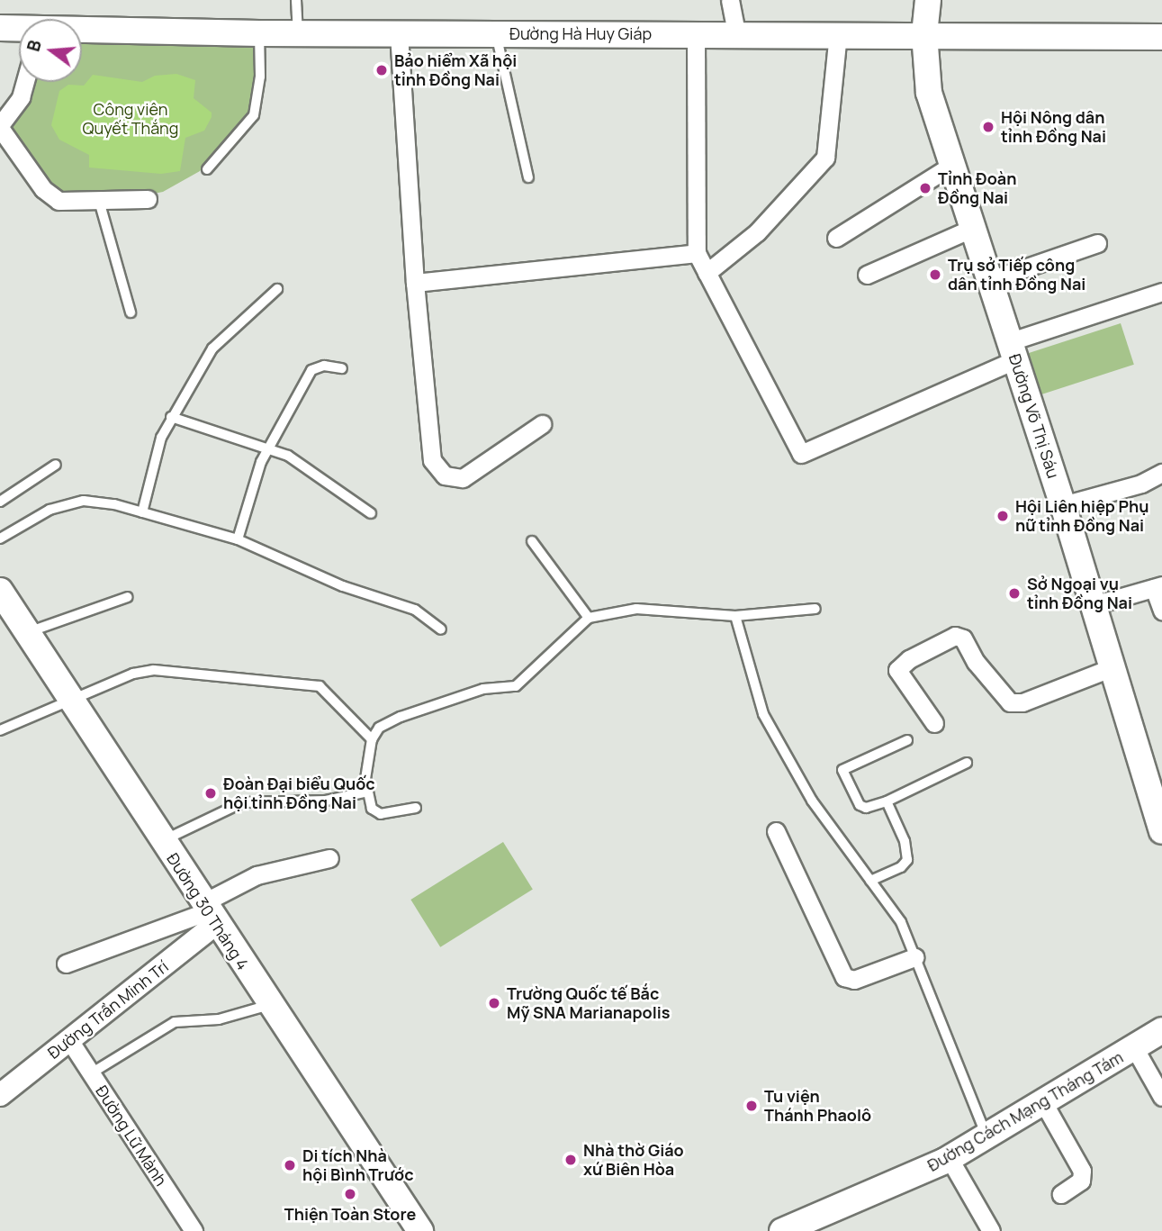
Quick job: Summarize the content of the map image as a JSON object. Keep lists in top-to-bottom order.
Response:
{
  "streets": {
    "main road": [
      "Đường Hà Huy Giáp",
      "Đường Võ Thị Sáu",
      "Đường 30 Tháng 4",
      "Đường Cách Mạng Tháng Tám"
    ],
    "street": ["Đường Trần Minh Trí", "Đường Lữ Mành"]
  },
  "crossings": [
    ["Đường Hà Huy Giáp", "Đường Võ Thị Sáu"],
    ["Đường 30 Tháng 4", "Đường Trần Minh Trí"],
    ["Đường Trần Minh Trí", "Đường Lữ Mành"]
  ],
  "parks": ["Công viên Quyết Thắng"],
  "places": [
    "Bảo hiểm Xã hội tỉnh Đồng Nai",
    "Hội Nông dân tỉnh Đồng Nai",
    "Tỉnh Đoàn Đồng Nai",
    "Trụ sở Tiếp công dân tỉnh Đồng Nai",
    "Hội Liên hiệp Phụ nữ tỉnh Đồng Nai",
    "Sở Ngoại vụ tỉnh Đồng Nai",
    "Đoàn Đại biểu Quốc hội tỉnh Đồng Nai",
    "Trường Quốc tế Bắc Mỹ SNA Marianapolis",
    "Tu viện Thánh Phaolô",
    "Nhà thờ Giáo xứ Biên Hòa",
    "Di tích Nhà hội Bình Trước",
    "Thiện Toàn Store"
  ],
  "north": "left"
}
